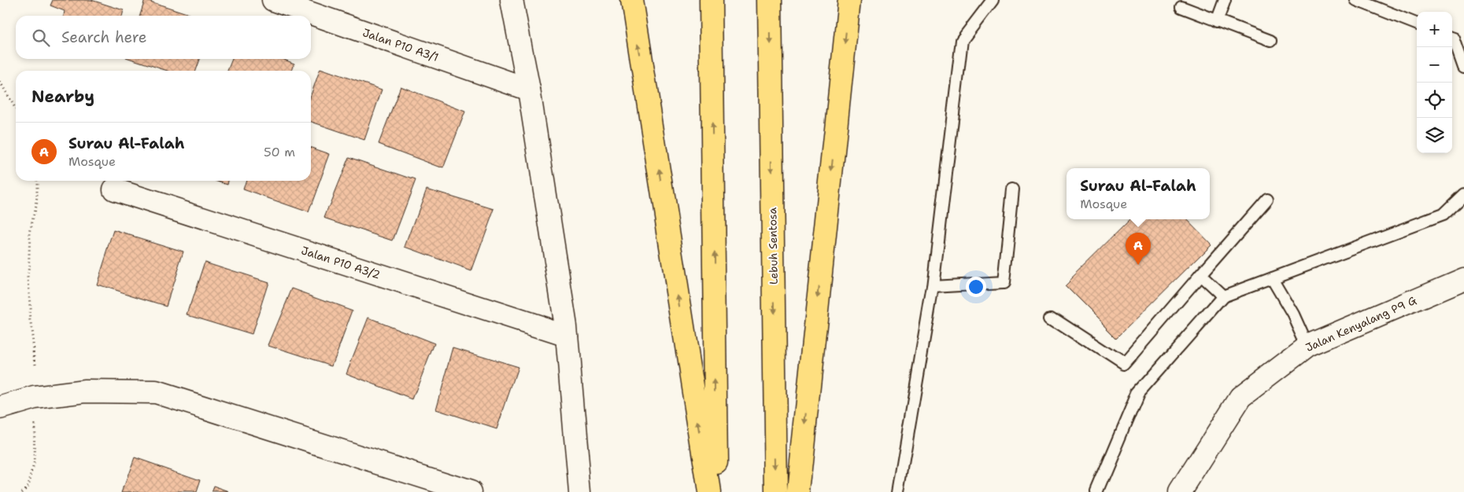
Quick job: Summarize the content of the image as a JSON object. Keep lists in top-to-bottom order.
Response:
{
  "streets": {
    "main road": ["Lebuh Sentosa"],
    "street": ["Jalan P10 A3/1", "Jalan P10 A3/2", "Jalan Kenyalang P9 G"]
  },
  "page": {
    "map_buttons": ["+", "−"],
    "search": "Search here",
    "heading": "Nearby",
    "list": [
      {
        "mark": "A",
        "name": "Surau Al-Falah",
        "note": "Mosque",
        "value": "50 m"
      }
    ],
    "popup": ["Surau Al-Falah", "Mosque"],
    "pins": "A"
  }
}
